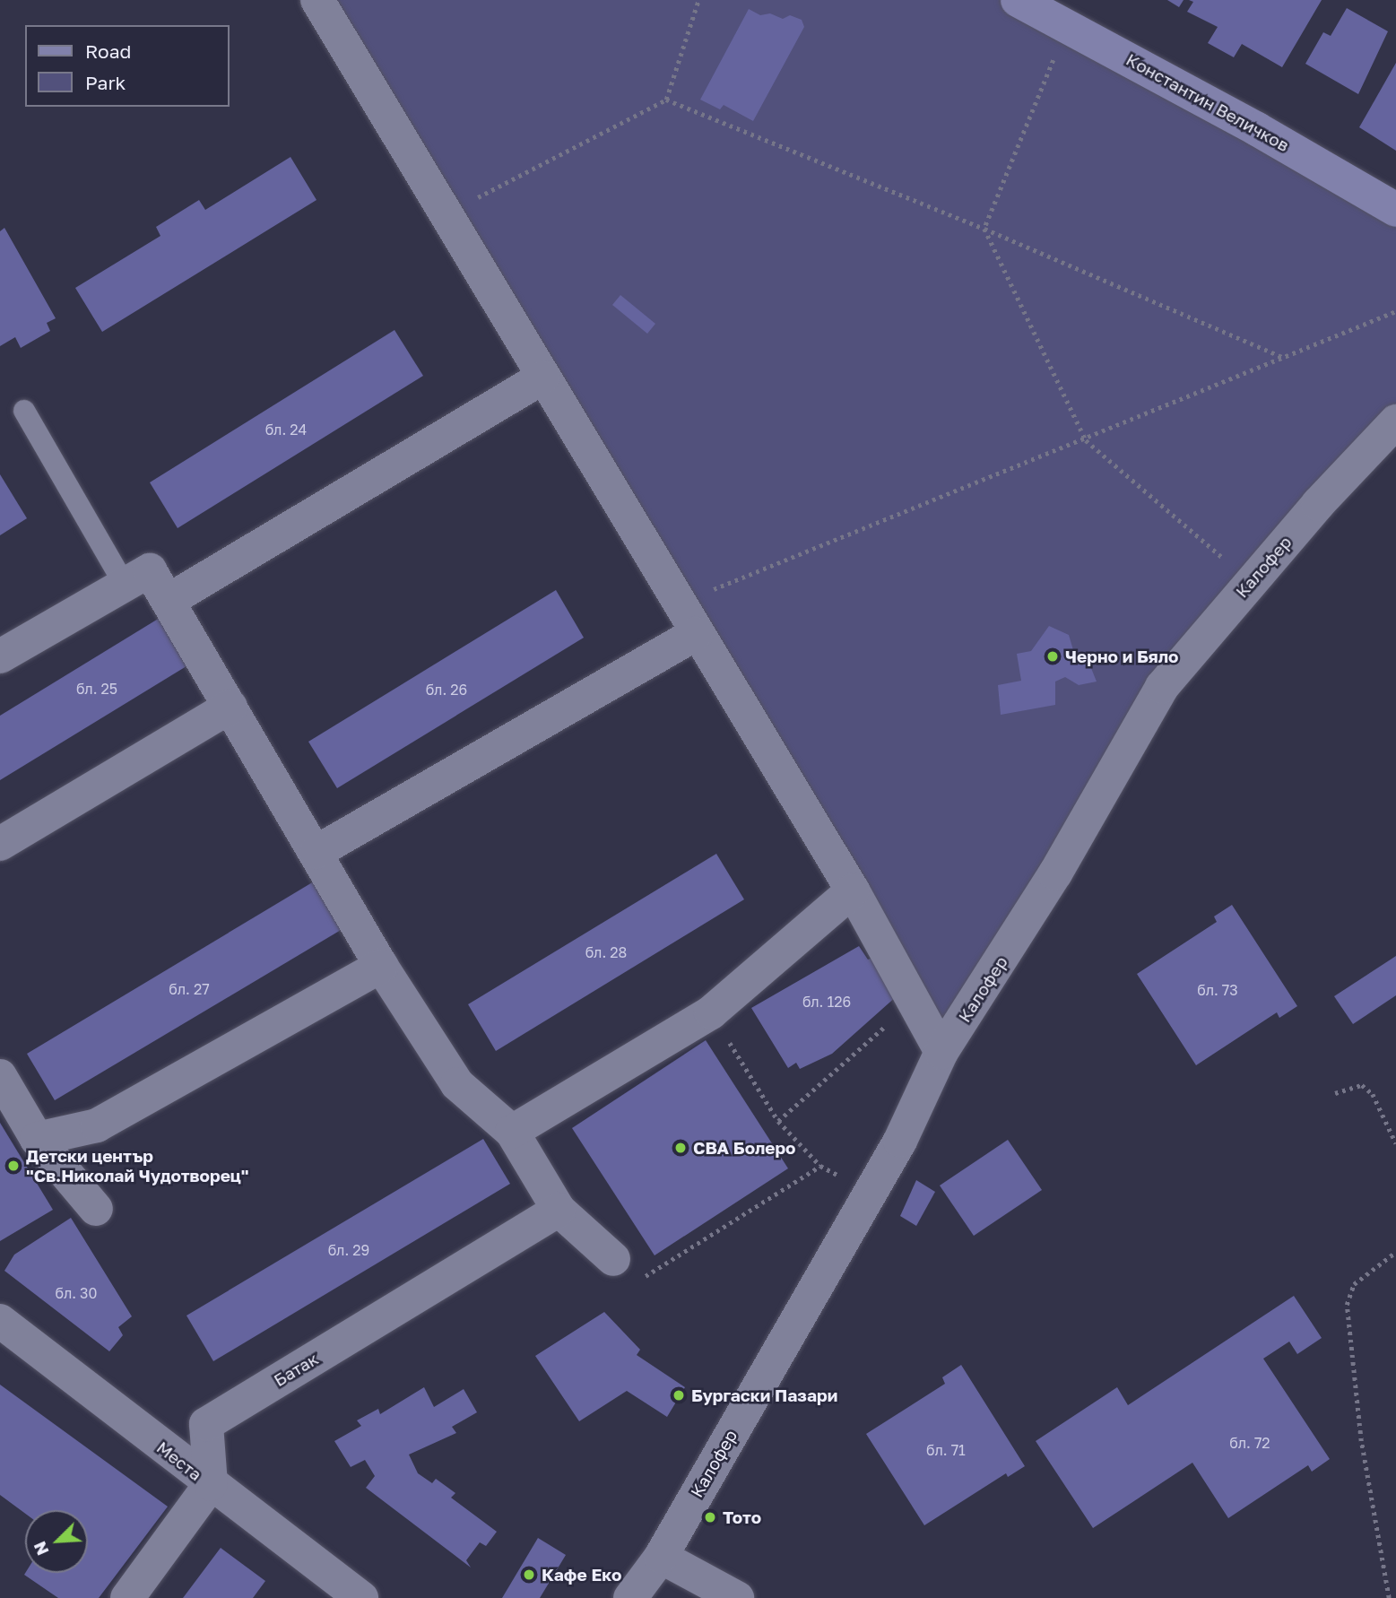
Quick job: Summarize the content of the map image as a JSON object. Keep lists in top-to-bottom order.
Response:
{
  "streets": {
    "main road": ["Константин Величков"],
    "street": ["Калофер", "Батак", "Места"]
  },
  "crossings": [
    ["Батак", "Места"]
  ],
  "places": [
    "Черно и Бяло",
    "CBA Болеро",
    "Детски център \"Св.Николай Чудотворец\"",
    "Бургаски Пазари",
    "Тото",
    "Кафе Еко"
  ],
  "house_numbers": [
    "бл. 24",
    "бл. 25",
    "бл. 26",
    "бл. 28",
    "бл. 27",
    "бл. 73",
    "бл. 126",
    "бл. 29",
    "бл. 30",
    "бл. 72",
    "бл. 71"
  ],
  "legend": ["Road", "Park"],
  "north": "bottom left"
}
